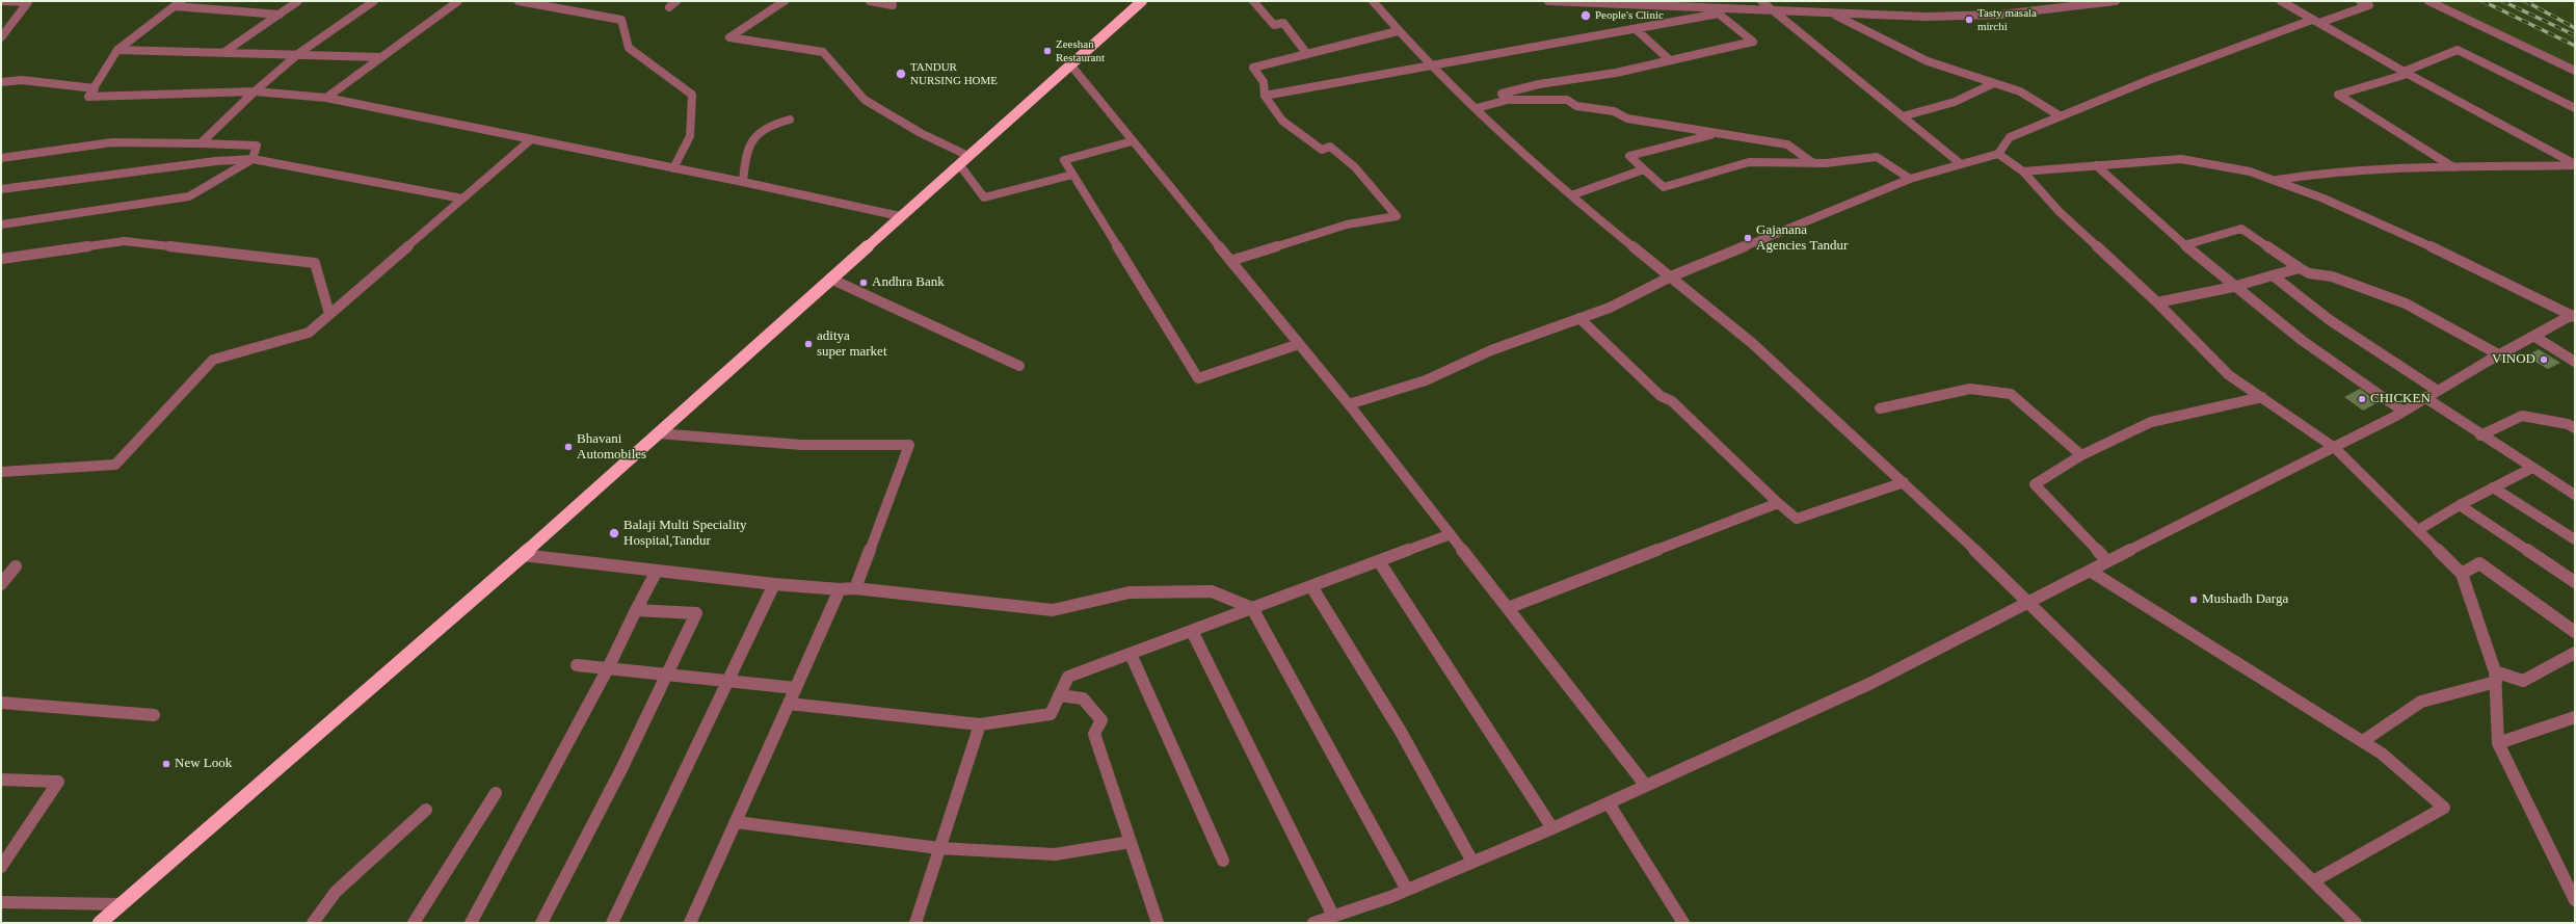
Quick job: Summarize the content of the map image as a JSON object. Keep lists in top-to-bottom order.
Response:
{
  "places": [
    "People's Clinic",
    "Tasty masala mirchi",
    "Zeeshan Restaurant",
    "TANDUR NURSING HOME",
    "Gajanana Agencies Tandur",
    "Andhra Bank",
    "aditya super market",
    "VINOD",
    "CHICKEN",
    "Bhavani Automobiles",
    "Balaji Multi Speciality Hospital,Tandur",
    "Mushadh Darga",
    "New Look"
  ]
}
